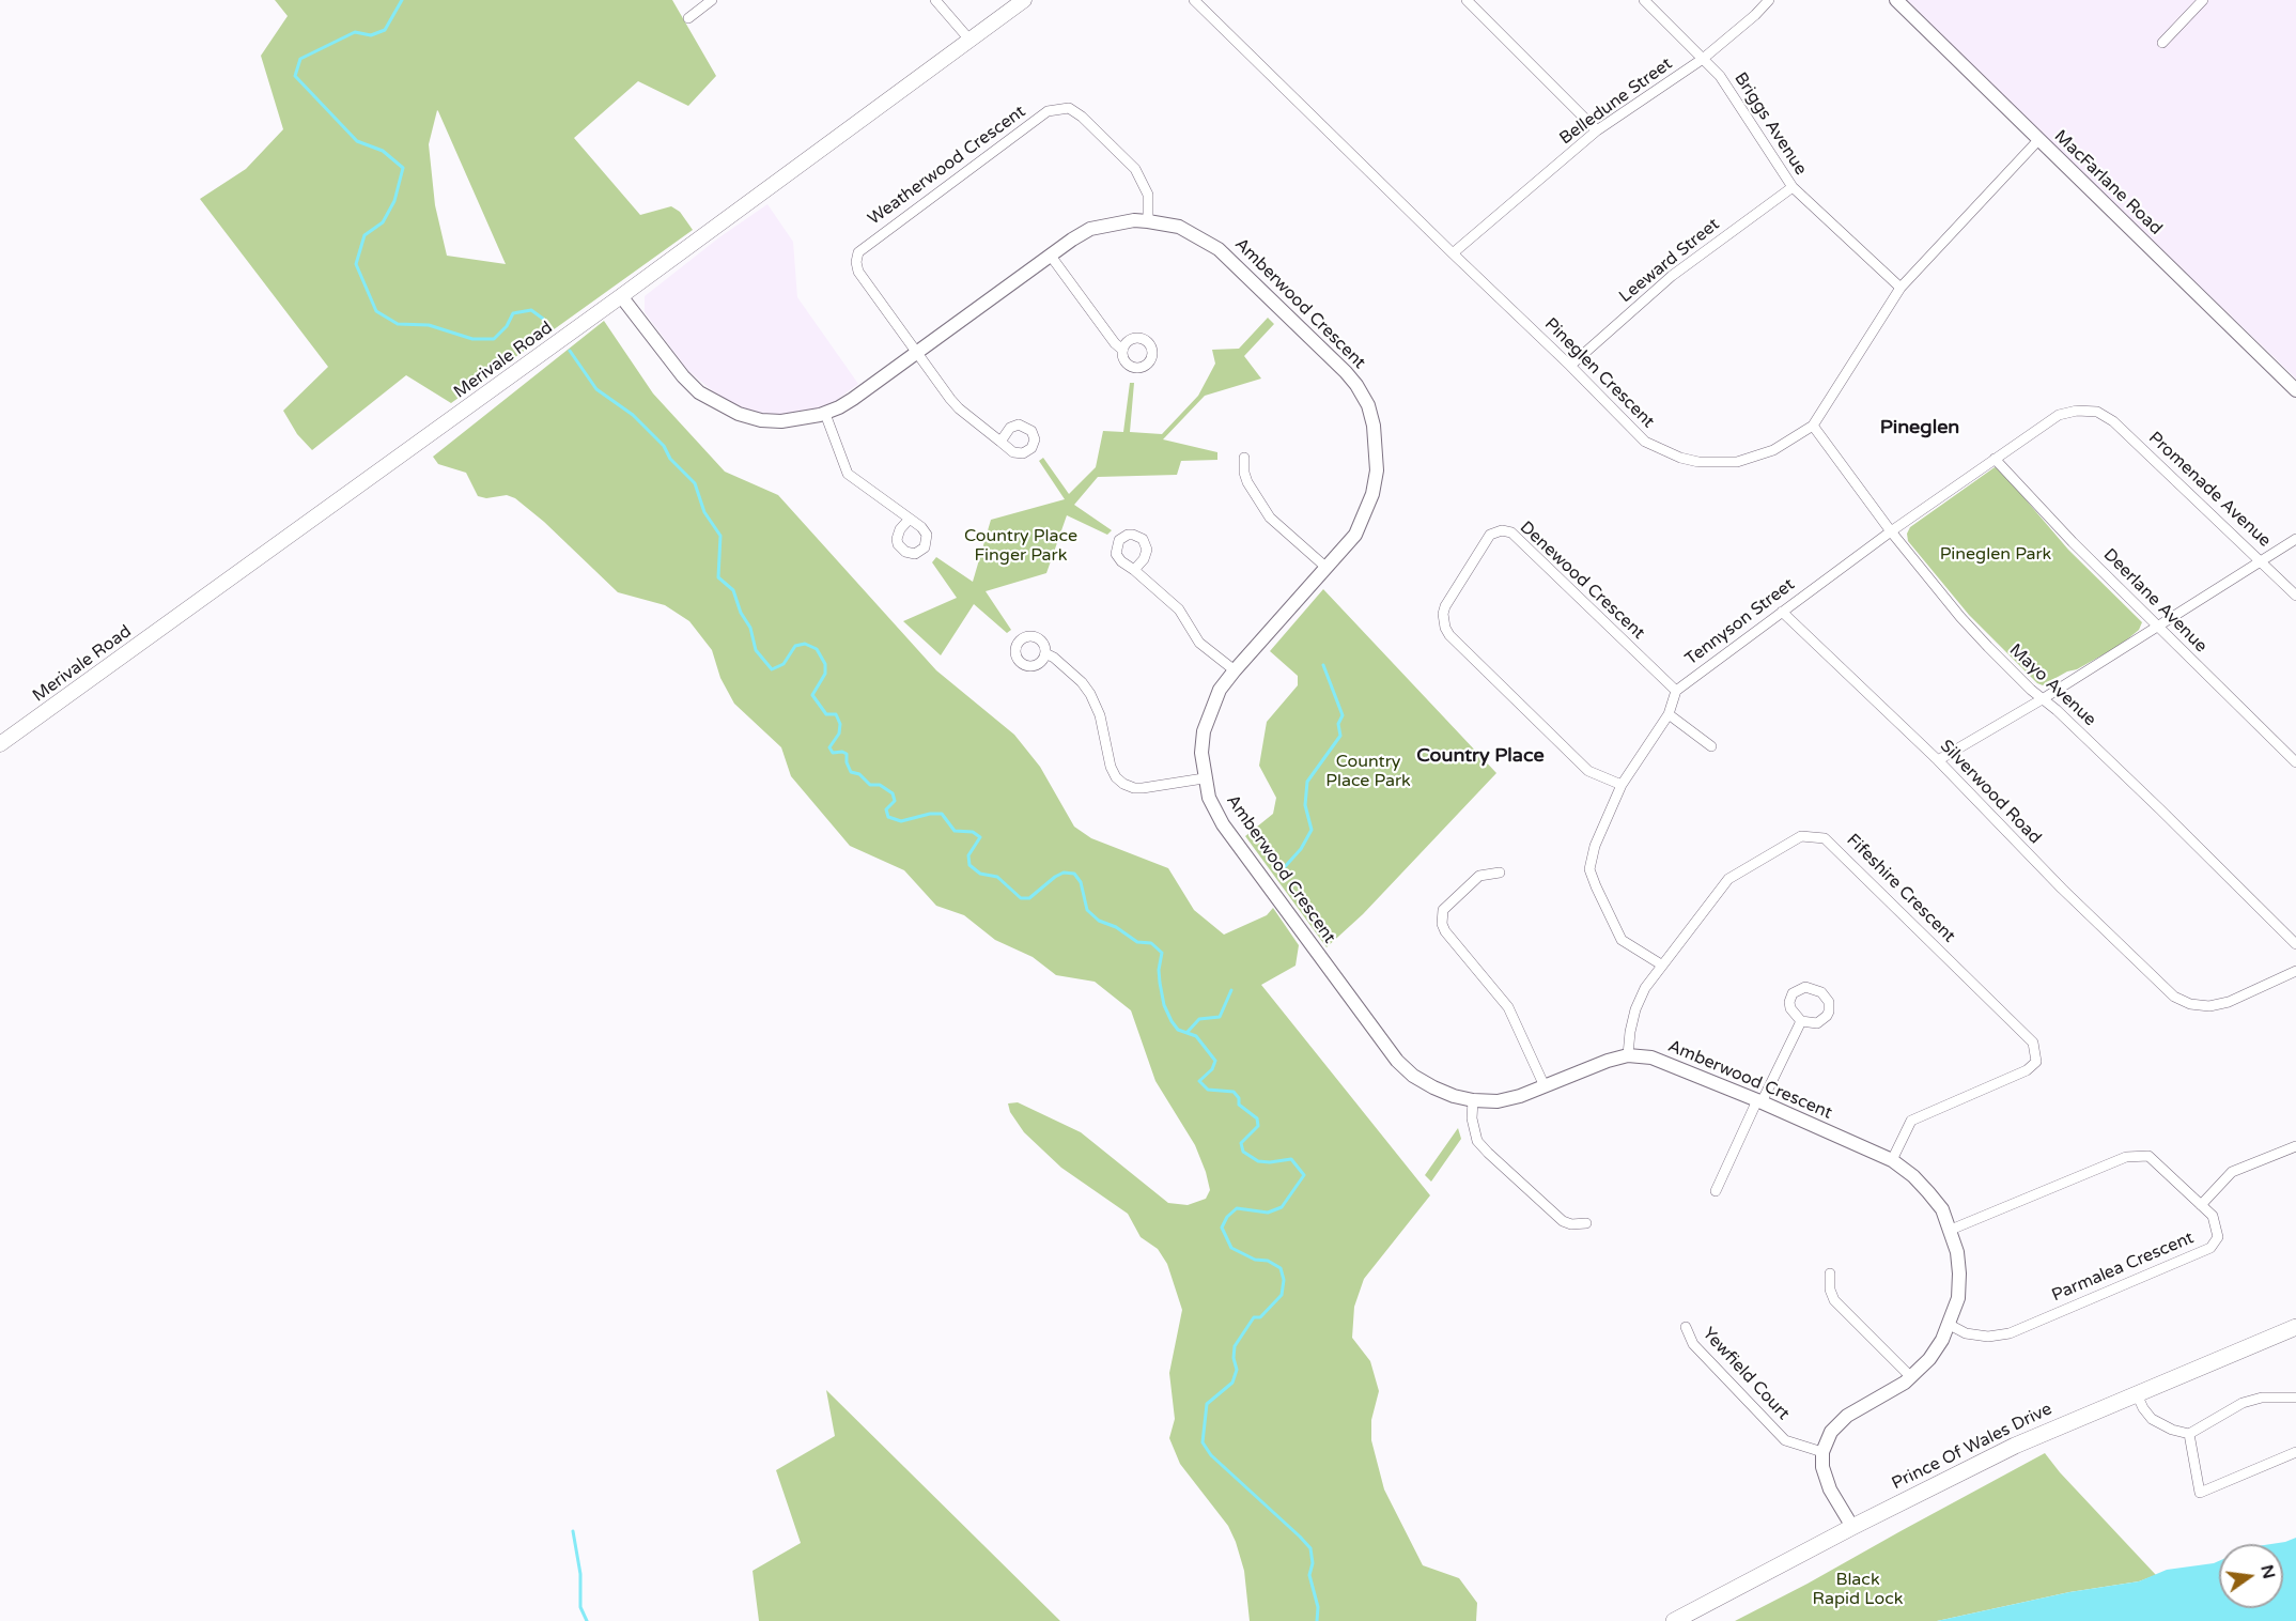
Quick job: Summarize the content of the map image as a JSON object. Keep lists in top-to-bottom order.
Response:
{
  "streets": {
    "main road": ["Merivale Road", "Prince Of Wales Drive"],
    "street": [
      "Belledune Street",
      "Briggs Avenue",
      "Weatherwood Crescent",
      "MacFarlane Road",
      "Leeward Street",
      "Amberwood Crescent",
      "Pineglen Crescent",
      "Promenade Avenue",
      "Denewood Crescent",
      "Deerlane Avenue",
      "Tennyson Street",
      "Mayo Avenue",
      "Silverwood Road",
      "Fifeshire Crescent",
      "Parmalea Crescent",
      "Yewfield Court"
    ]
  },
  "crossings": [
    ["Belledune Street", "Briggs Avenue"],
    ["Belledune Street", "Pineglen Crescent"],
    ["Briggs Avenue", "Leeward Street"],
    ["Briggs Avenue", "Pineglen Crescent"],
    ["Weatherwood Crescent", "Amberwood Crescent"],
    ["MacFarlane Road", "Pineglen Crescent"],
    ["Leeward Street", "Pineglen Crescent"],
    ["Amberwood Crescent", "Merivale Road"],
    ["Amberwood Crescent", "Fifeshire Crescent"],
    ["Amberwood Crescent", "Parmalea Crescent"],
    ["Amberwood Crescent", "Yewfield Court"],
    ["Pineglen Crescent", "Mayo Avenue"],
    ["Promenade Avenue", "Tennyson Street"],
    ["Denewood Crescent", "Tennyson Street"],
    ["Deerlane Avenue", "Tennyson Street"],
    ["Tennyson Street", "Mayo Avenue"],
    ["Tennyson Street", "Silverwood Road"]
  ],
  "districts": ["Pineglen", "Country Place"],
  "parks": [
    "Country Place Finger Park",
    "Pineglen Park",
    "Country Place Park",
    "Black Rapid Lock"
  ],
  "north": "right"
}
